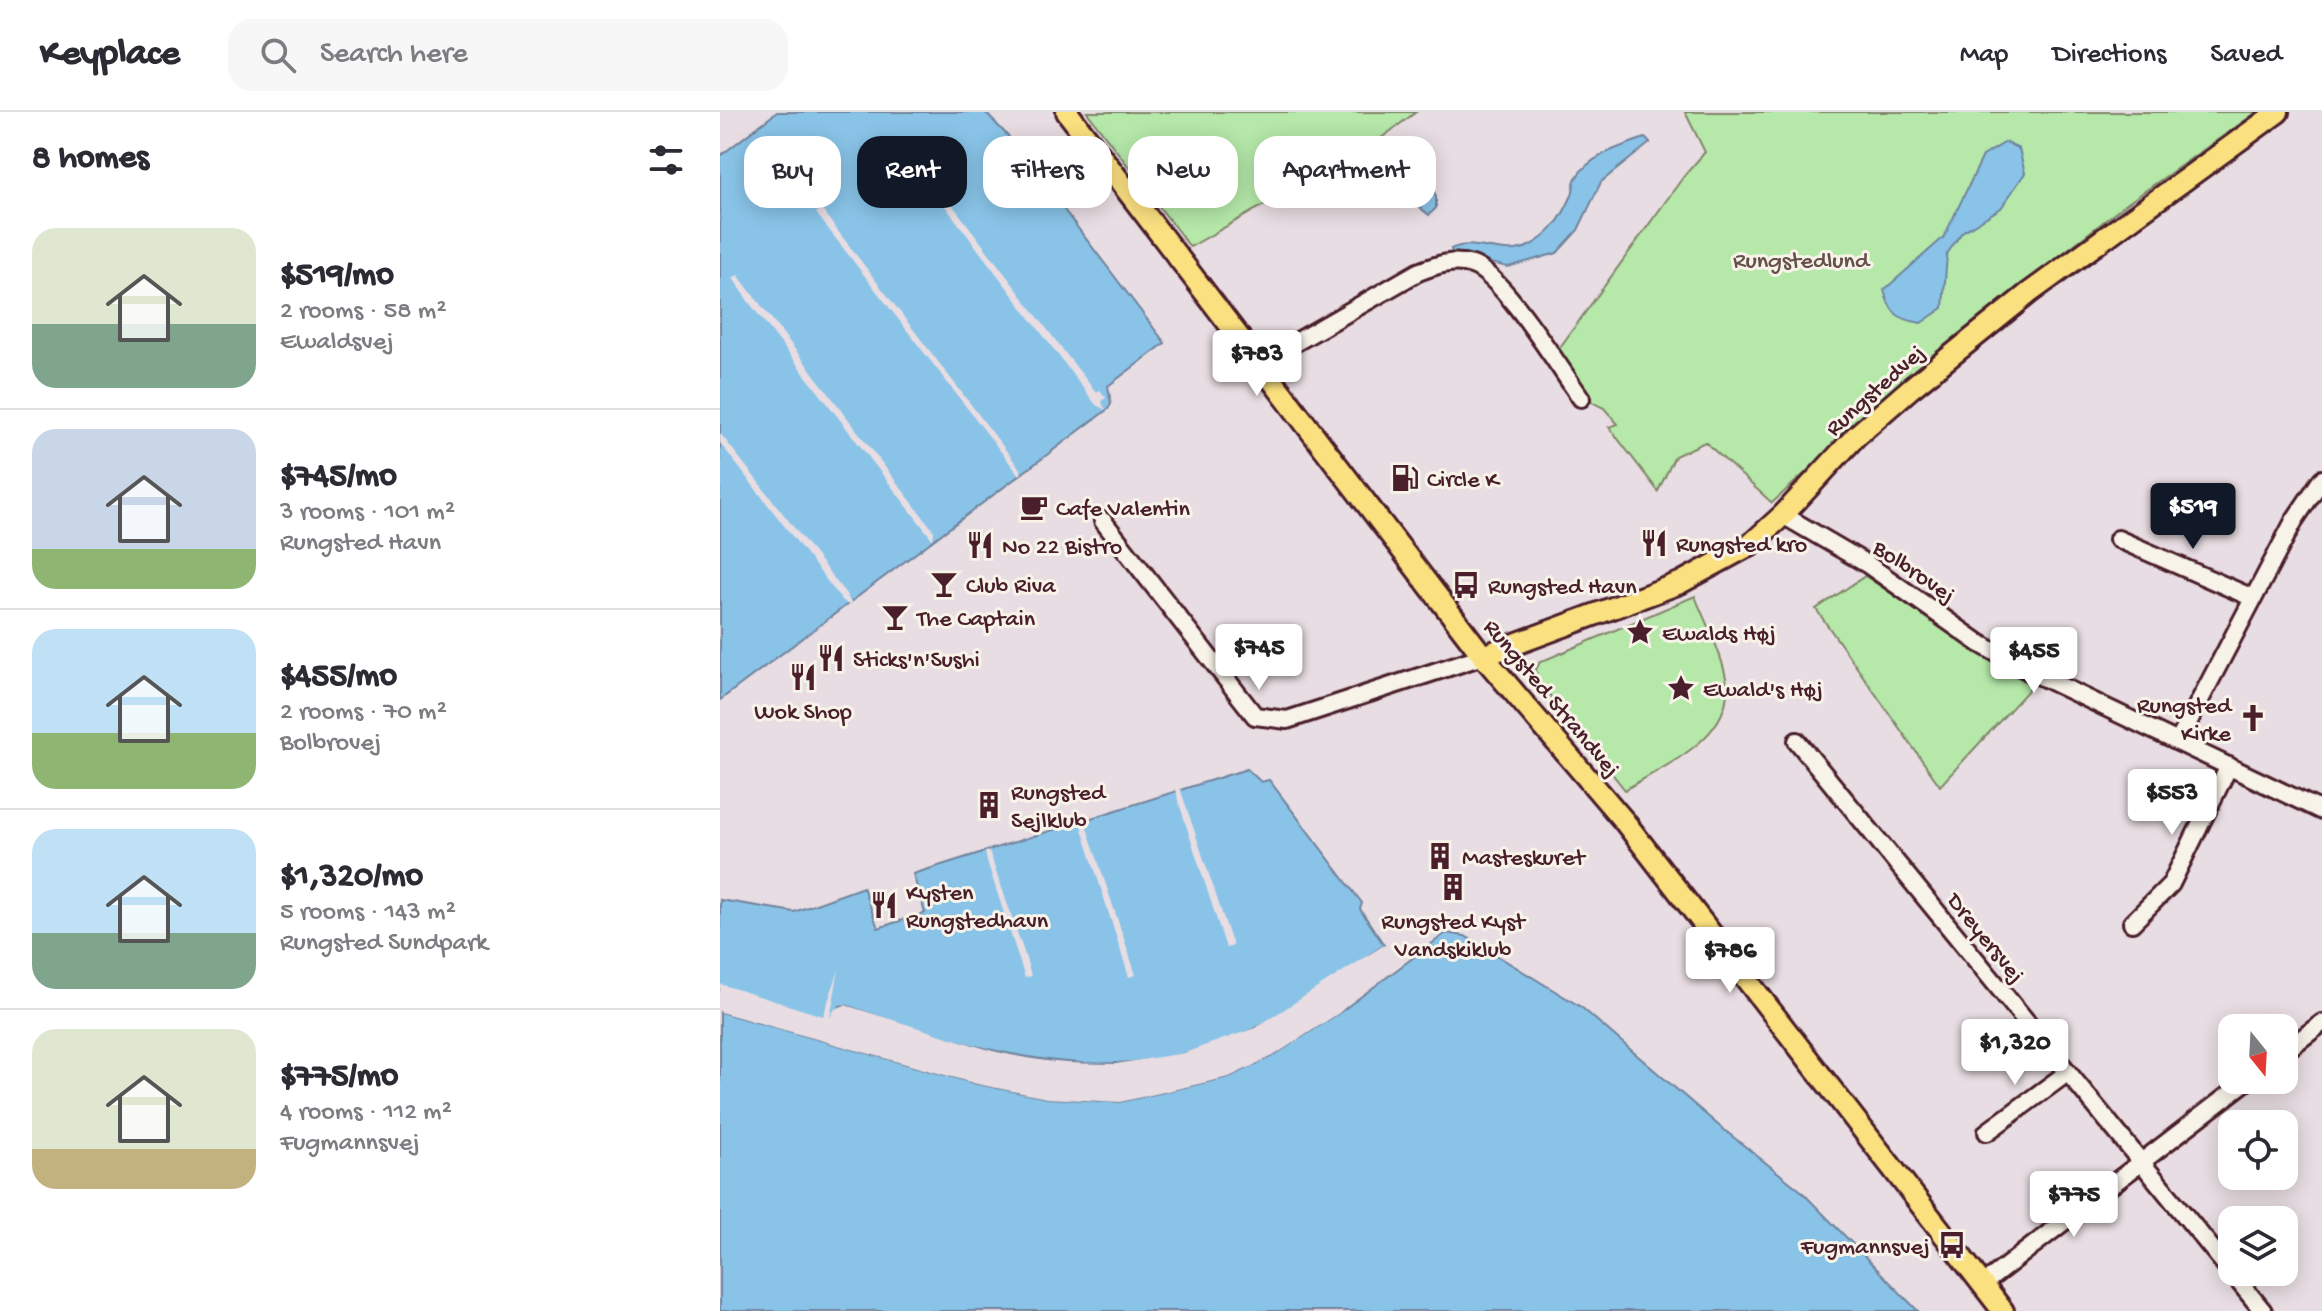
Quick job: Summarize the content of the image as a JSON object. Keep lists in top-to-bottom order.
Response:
{
  "streets": {
    "main road": ["Rungstedvej", "Rungsted Strandvej"],
    "street": ["Bolbrovej", "Dreyersvej"]
  },
  "crossings": [
    ["Rungstedvej", "Bolbrovej"],
    ["Rungstedvej", "Rungsted Strandvej"]
  ],
  "parks": ["Rungstedlund"],
  "places": {
    "fuel station": ["Circle K"],
    "cafe": ["Cafe Valentin"],
    "restaurant": [
      "Rungsted kro",
      "No 22 Bistro",
      "Sticks'n'Sushi",
      "Wok Shop",
      "Kysten Rungstedhavn"
    ],
    "bar": ["Club Riva", "The Captain"],
    "bus stop": ["Rungsted Havn", "Fugmannsvej"],
    "place": ["Ewalds Høj", "Ewald's Høj"],
    "church": ["Rungsted Kirke"],
    "building": ["Rungsted Sejlklub", "Masteskuret", "Rungsted Kyst Vandskiklub"]
  },
  "north": "bottom",
  "page": {
    "header": "Keyplace",
    "search": "Search here",
    "nav": ["Map", "Directions", "Saved"],
    "heading": "8 homes",
    "chip": [
      "Buy",
      "Rent",
      "Filters",
      "New",
      "Apartment"
    ],
    "list": [
      {
        "name": "$519/mo",
        "note": "2 rooms · 58 m² · Ewaldsvej"
      },
      {
        "name": "$745/mo",
        "note": "3 rooms · 101 m² · Rungsted Havn"
      },
      {
        "name": "$455/mo",
        "note": "2 rooms · 70 m² · Bolbrovej"
      },
      {
        "name": "$1,320/mo",
        "note": "5 rooms · 143 m² · Rungsted Sundpark"
      },
      {
        "name": "$775/mo",
        "note": "4 rooms · 112 m² · Fugmannsvej"
      }
    ],
    "price": [
      "$783",
      "$519",
      "$745",
      "$455",
      "$553",
      "$786",
      "$1,320",
      "$775"
    ]
  }
}
